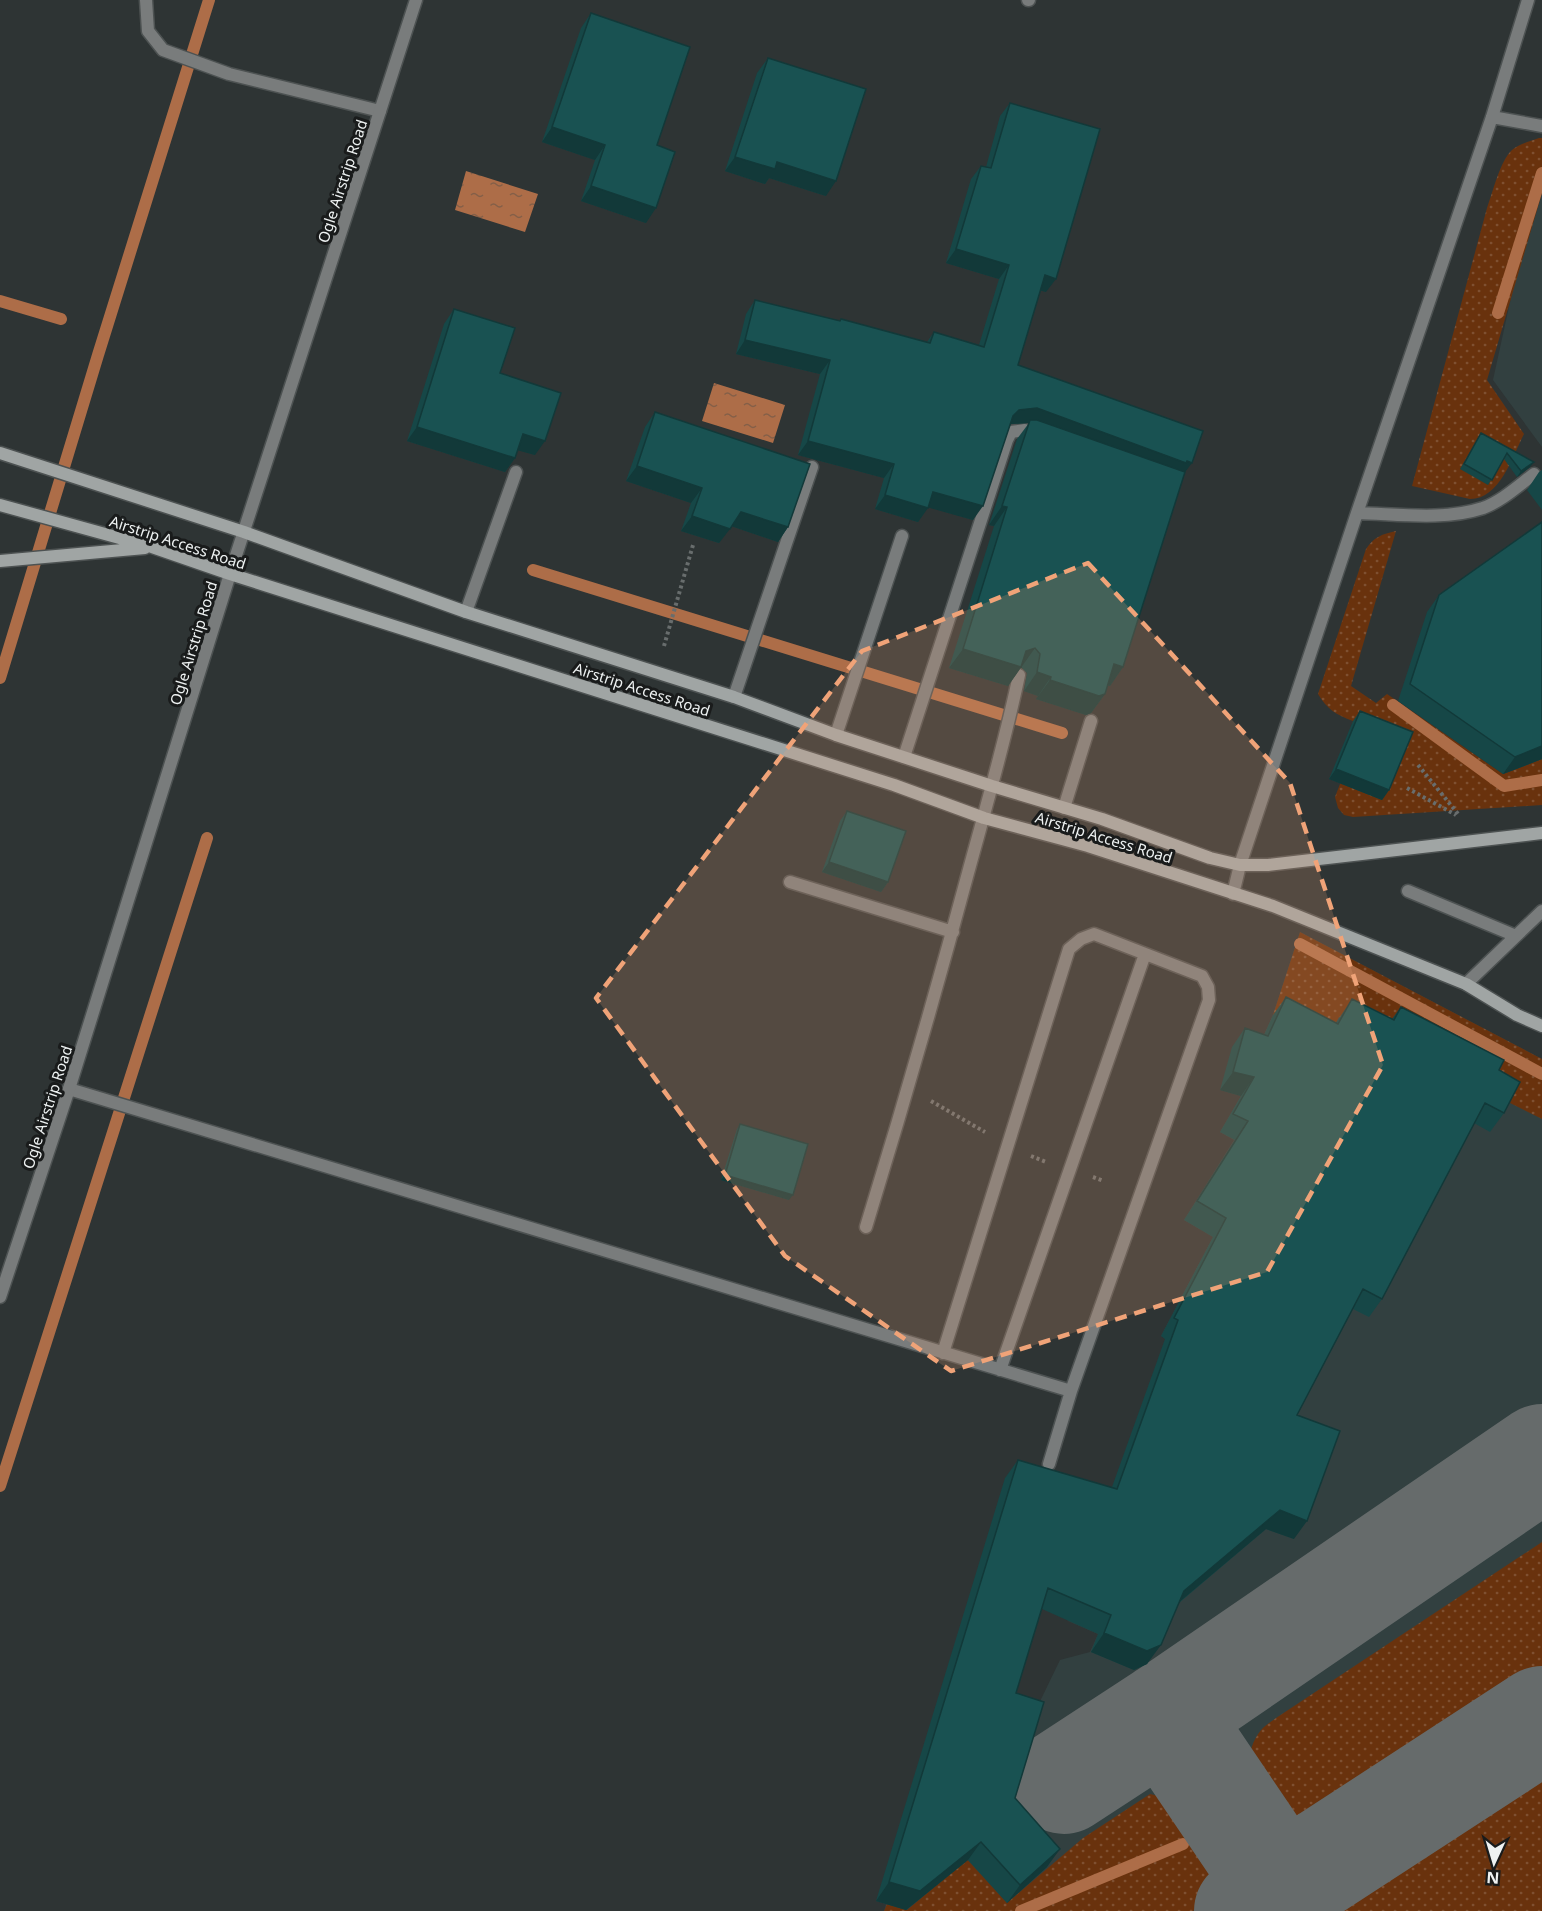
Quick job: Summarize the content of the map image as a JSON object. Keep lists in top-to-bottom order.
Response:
{
  "streets": {
    "street": ["Ogle Airstrip Road", "Airstrip Access Road"]
  },
  "crossings": [
    ["Ogle Airstrip Road", "Airstrip Access Road"]
  ],
  "north": "bottom"
}
